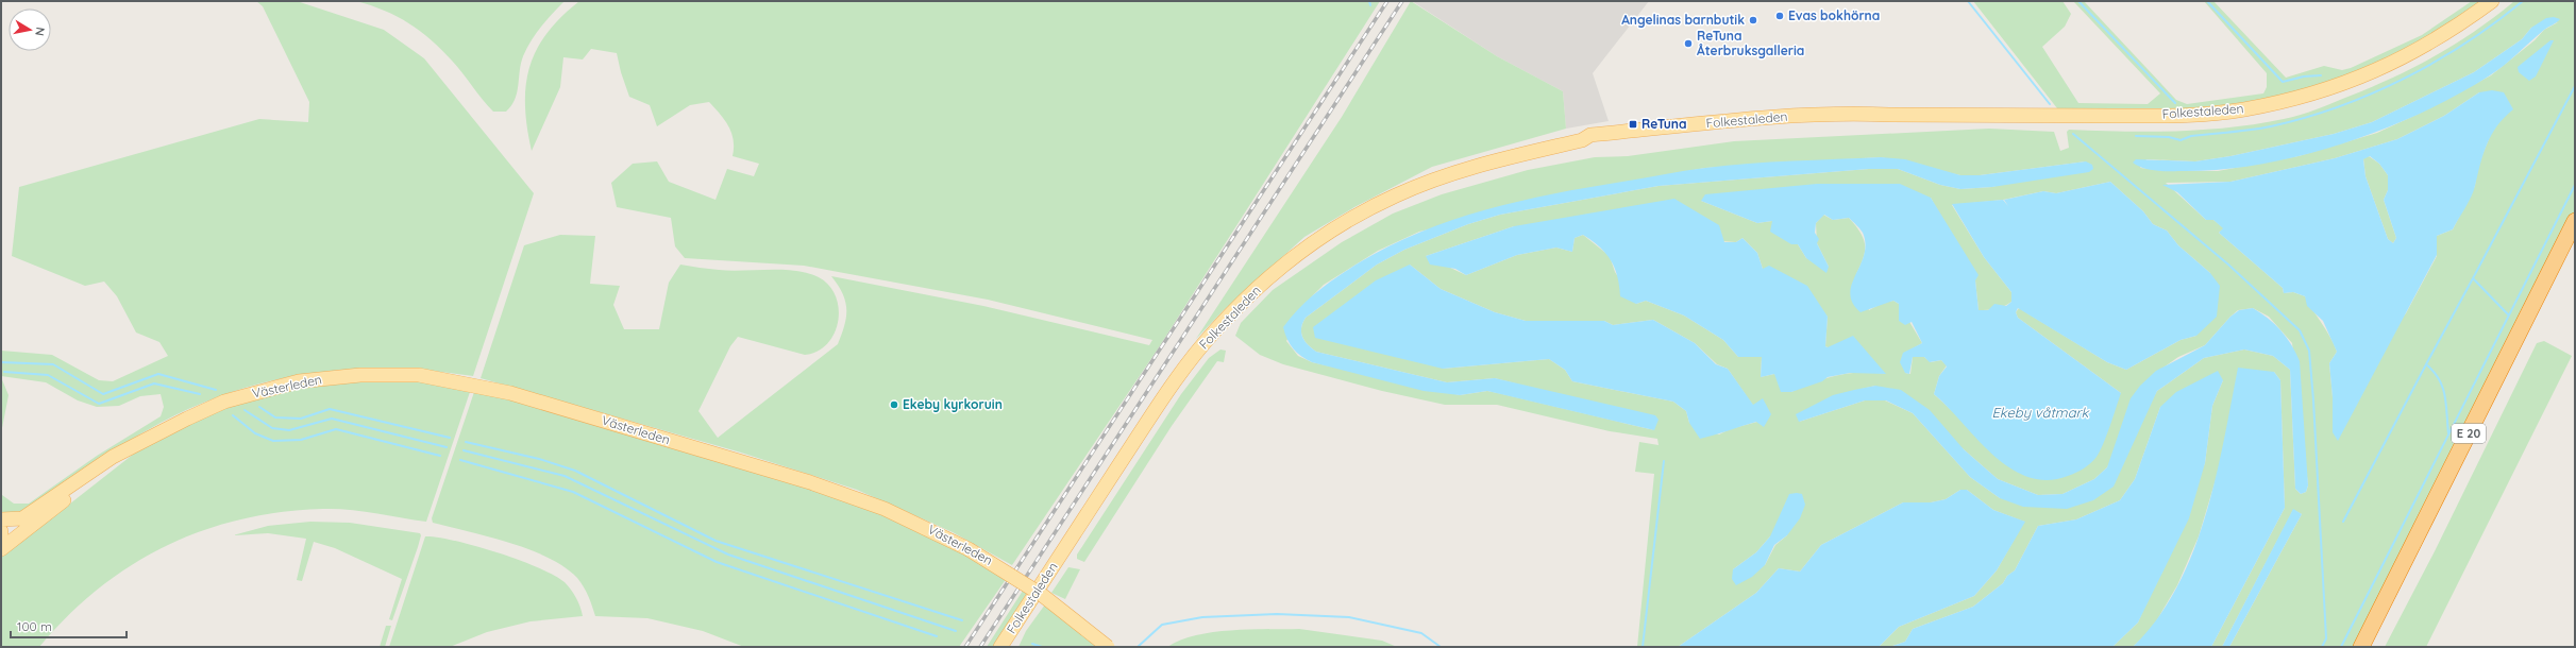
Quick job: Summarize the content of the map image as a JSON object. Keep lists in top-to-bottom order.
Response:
{
  "streets": {
    "highway": ["E 20"],
    "main road": ["Folkestaleden", "Västerleden"]
  },
  "water": ["Ekeby våtmark"],
  "places": {
    "other": [
      "Evas bokhörna",
      "Angelinas barnbutik",
      "ReTuna Återbruksgalleria",
      "Ekeby kyrkoruin"
    ],
    "transit": ["ReTuna"]
  },
  "scale_bar": "100 m",
  "north": "right"
}
